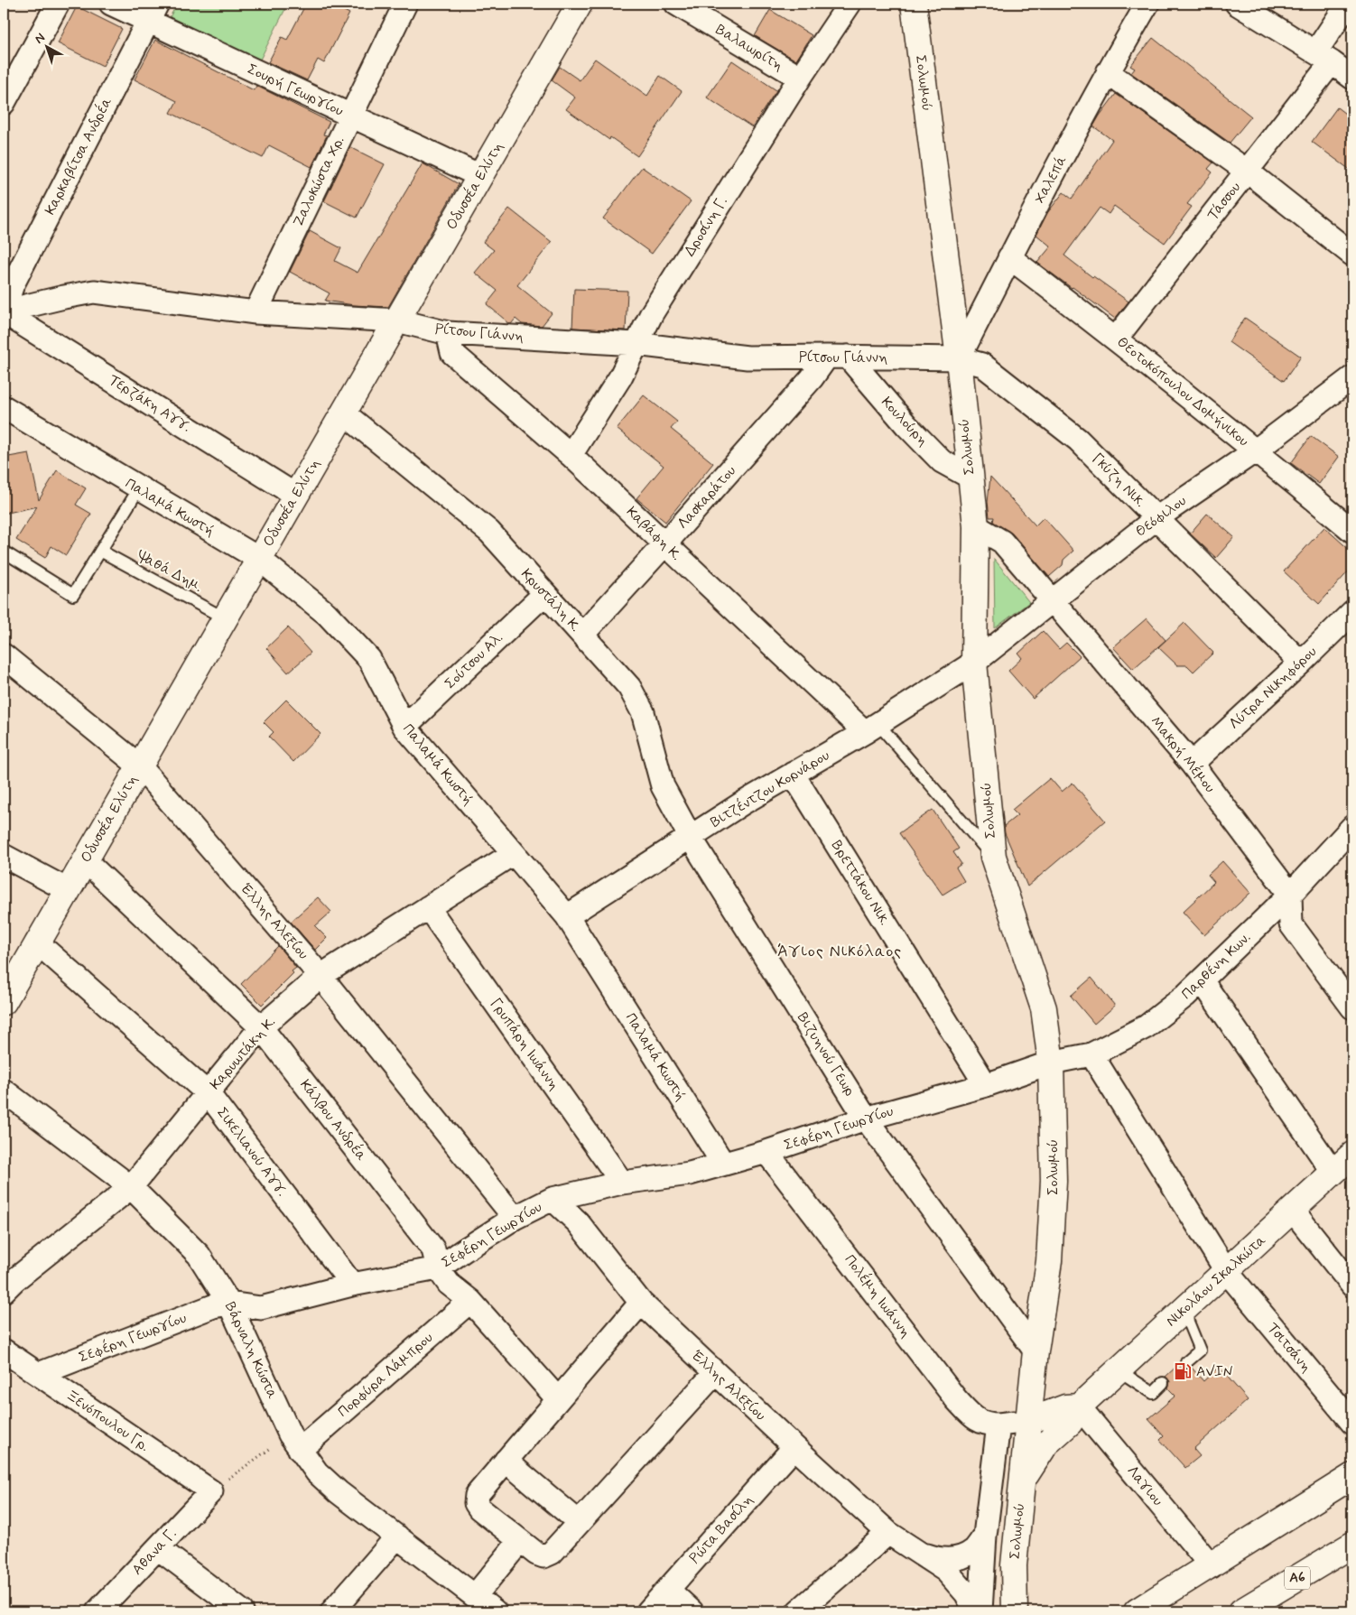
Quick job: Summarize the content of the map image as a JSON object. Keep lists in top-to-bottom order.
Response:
{
  "streets": {
    "main road": [
      "Σολωμού",
      "Οδυσσέα Ελύτη",
      "Νικολάου Σκαλκώτα",
      "Α6"
    ],
    "street": [
      "Βαλαωρίτη",
      "Σουρή Γεωργίου",
      "Καρκαβίτσα Ανδρέα",
      "Χαλεπά",
      "Ζαλοκώστα Χρ.",
      "Τάσσου",
      "Δροσίνη Γ.",
      "Ρίτσου Γιάννη",
      "Θεοτοκόπουλου Δομήνικου",
      "Τερζάκη Αγγ.",
      "Κουλούρη",
      "Γκύζη Νικ.",
      "Λασκαράτου",
      "Παλαμά Κωστή",
      "Θεόφιλου",
      "Καβάφη Κ.",
      "Κρυστάλη Κ.",
      "Σούτσου Αλ.",
      "Λύτρα Νικηφόρου",
      "Μακρή Μέμου",
      "Βιτζέντζου Κορνάρου",
      "Βρεττάκου Νικ.",
      "Έλλης Αλεξίου",
      "Παρθένη Κων.",
      "Γρυπάρη Ιωάννη",
      "Καρυωτάκη Κ.",
      "Βιζυηνού Γεωρ",
      "Κάλβου Ανδρέα",
      "Σεφέρη Γεωργίου",
      "Σικελιανού Αγγ.",
      "Πολέμη Ιωάννη",
      "Τσιτσάνη",
      "Βάρναλη Κώστα",
      "Πορφύρα Λάμπρου",
      "Ξενόπουλου Γρ.",
      "Λαγιου",
      "Ρώτα Βασίλη",
      "Αθανα Γ."
    ],
    "lane": ["Ψαθά Δημ."]
  },
  "crossings": [
    ["Βαλαωρίτη", "Δροσίνη Γ."],
    ["Σολωμού", "Χαλεπά"],
    ["Σολωμού", "Ρίτσου Γιάννη"],
    ["Σολωμού", "Κουλούρη"],
    ["Σολωμού", "Γκύζη Νικ."],
    ["Σολωμού", "Θεόφιλου"],
    ["Σολωμού", "Μακρή Μέμου"],
    ["Σολωμού", "Βιτζέντζου Κορνάρου"],
    ["Σολωμού", "Παρθένη Κων."],
    ["Σολωμού", "Βιζυηνού Γεωρ"],
    ["Σολωμού", "Σεφέρη Γεωργίου"],
    ["Σολωμού", "Νικολάου Σκαλκώτα"],
    ["Σουρή Γεωργίου", "Καρκαβίτσα Ανδρέα"],
    ["Σουρή Γεωργίου", "Ζαλοκώστα Χρ."],
    ["Σουρή Γεωργίου", "Οδυσσέα Ελύτη"],
    ["Καρκαβίτσα Ανδρέα", "Ρίτσου Γιάννη"],
    ["Καρκαβίτσα Ανδρέα", "Τερζάκη Αγγ."],
    ["Χαλεπά", "Ρίτσου Γιάννη"],
    ["Χαλεπά", "Θεοτοκόπουλου Δομήνικου"],
    ["Χαλεπά", "Γκύζη Νικ."],
    ["Ζαλοκώστα Χρ.", "Ρίτσου Γιάννη"],
    ["Οδυσσέα Ελύτη", "Ρίτσου Γιάννη"],
    ["Οδυσσέα Ελύτη", "Τερζάκη Αγγ."],
    ["Οδυσσέα Ελύτη", "Παλαμά Κωστή"],
    ["Οδυσσέα Ελύτη", "Ψαθά Δημ."],
    ["Οδυσσέα Ελύτη", "Κρυστάλη Κ."],
    ["Οδυσσέα Ελύτη", "Έλλης Αλεξίου"],
    ["Οδυσσέα Ελύτη", "Κάλβου Ανδρέα"],
    ["Οδυσσέα Ελύτη", "Σικελιανού Αγγ."],
    ["Τάσσου", "Θεοτοκόπουλου Δομήνικου"],
    ["Δροσίνη Γ.", "Ρίτσου Γιάννη"],
    ["Δροσίνη Γ.", "Καβάφη Κ."],
    ["Ρίτσου Γιάννη", "Τερζάκη Αγγ."],
    ["Ρίτσου Γιάννη", "Κουλούρη"],
    ["Ρίτσου Γιάννη", "Γκύζη Νικ."],
    ["Ρίτσου Γιάννη", "Λασκαράτου"],
    ["Ρίτσου Γιάννη", "Καβάφη Κ."],
    ["Θεοτοκόπουλου Δομήνικου", "Θεόφιλου"],
    ["Κουλούρη", "Λασκαράτου"],
    ["Γκύζη Νικ.", "Θεόφιλου"],
    ["Γκύζη Νικ.", "Λύτρα Νικηφόρου"],
    ["Λασκαράτου", "Καβάφη Κ."],
    ["Λασκαράτου", "Κρυστάλη Κ."],
    ["Παλαμά Κωστή", "Σούτσου Αλ."],
    ["Παλαμά Κωστή", "Βιτζέντζου Κορνάρου"],
    ["Παλαμά Κωστή", "Καρυωτάκη Κ."],
    ["Παλαμά Κωστή", "Σεφέρη Γεωργίου"],
    ["Θεόφιλου", "Μακρή Μέμου"],
    ["Θεόφιλου", "Βιτζέντζου Κορνάρου"],
    ["Καβάφη Κ.", "Βιτζέντζου Κορνάρου"],
    ["Κρυστάλη Κ.", "Σούτσου Αλ."],
    ["Κρυστάλη Κ.", "Βιτζέντζου Κορνάρου"],
    ["Κρυστάλη Κ.", "Βιζυηνού Γεωρ"],
    ["Λύτρα Νικηφόρου", "Μακρή Μέμου"],
    ["Μακρή Μέμου", "Παρθένη Κων."],
    ["Βιτζέντζου Κορνάρου", "Βρεττάκου Νικ."],
    ["Βιτζέντζου Κορνάρου", "Βιζυηνού Γεωρ"],
    ["Βρεττάκου Νικ.", "Σεφέρη Γεωργίου"],
    ["Έλλης Αλεξίου", "Καρυωτάκη Κ."],
    ["Έλλης Αλεξίου", "Σεφέρη Γεωργίου"],
    ["Έλλης Αλεξίου", "Ρώτα Βασίλη"],
    ["Παρθένη Κων.", "Σεφέρη Γεωργίου"],
    ["Παρθένη Κων.", "Τσιτσάνη"],
    ["Γρυπάρη Ιωάννη", "Καρυωτάκη Κ."],
    ["Γρυπάρη Ιωάννη", "Σεφέρη Γεωργίου"],
    ["Καρυωτάκη Κ.", "Κάλβου Ανδρέα"],
    ["Καρυωτάκη Κ.", "Σικελιανού Αγγ."],
    ["Καρυωτάκη Κ.", "Βάρναλη Κώστα"],
    ["Βιζυηνού Γεωρ", "Σεφέρη Γεωργίου"],
    ["Κάλβου Ανδρέα", "Σεφέρη Γεωργίου"],
    ["Κάλβου Ανδρέα", "Πορφύρα Λάμπρου"],
    ["Σεφέρη Γεωργίου", "Σικελιανού Αγγ."],
    ["Σεφέρη Γεωργίου", "Πολέμη Ιωάννη"],
    ["Σεφέρη Γεωργίου", "Βάρναλη Κώστα"],
    ["Σεφέρη Γεωργίου", "Ξενόπουλου Γρ."],
    ["Νικολάου Σκαλκώτα", "Τσιτσάνη"],
    ["Νικολάου Σκαλκώτα", "Λαγιου"],
    ["Βάρναλη Κώστα", "Πορφύρα Λάμπρου"],
    ["Ξενόπουλου Γρ.", "Αθανα Γ."]
  ],
  "districts": ["Άγιος Νικόλαος"],
  "places": {
    "fuel station": ["AVIN"]
  },
  "north": "top left"
}
